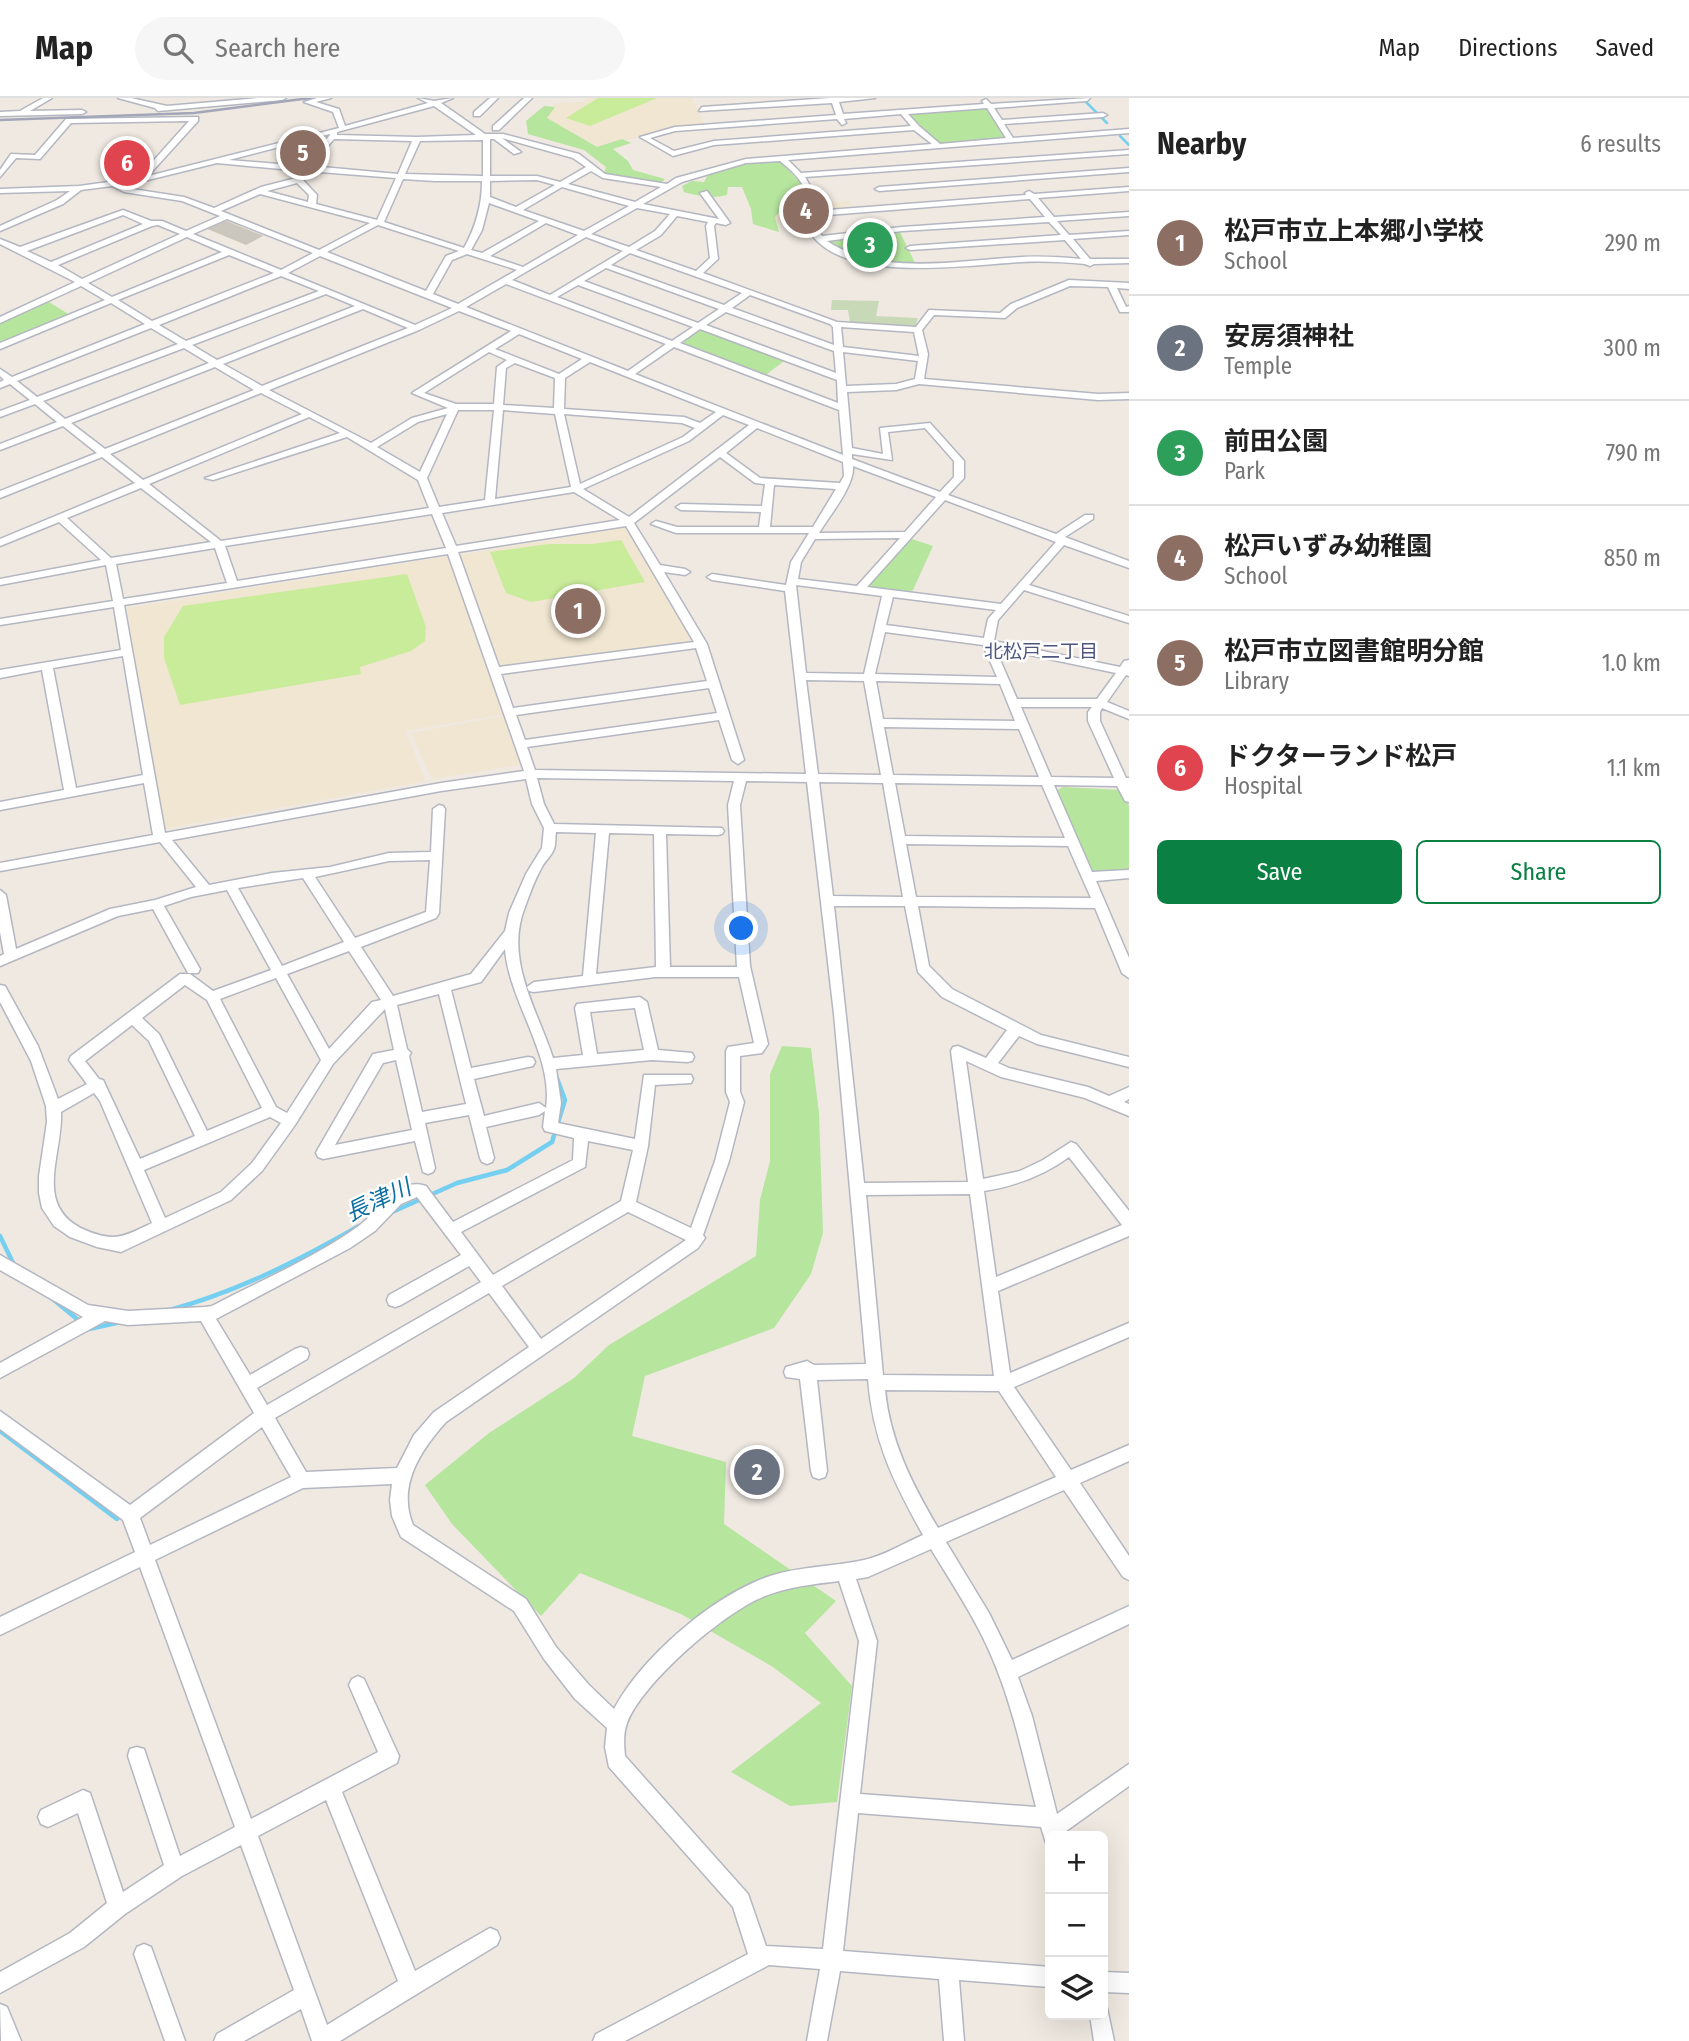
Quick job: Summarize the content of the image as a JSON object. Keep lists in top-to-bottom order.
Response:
{
  "districts": ["北松戸二丁目"],
  "water": ["長津川"],
  "page": {
    "header": "Map",
    "search": "Search here",
    "nav": ["Map", "Directions", "Saved"],
    "heading": ["Nearby", "6 results"],
    "pins": [
      "5",
      "6",
      "4",
      "3",
      "1",
      "2"
    ],
    "list": [
      {
        "mark": "1",
        "name": "松戸市立上本郷小学校",
        "note": "School",
        "value": "290 m"
      },
      {
        "mark": "2",
        "name": "安房須神社",
        "note": "Temple",
        "value": "300 m"
      },
      {
        "mark": "3",
        "name": "前田公園",
        "note": "Park",
        "value": "790 m"
      },
      {
        "mark": "4",
        "name": "松戸いずみ幼稚園",
        "note": "School",
        "value": "850 m"
      },
      {
        "mark": "5",
        "name": "松戸市立図書館明分館",
        "note": "Library",
        "value": "1.0 km"
      },
      {
        "mark": "6",
        "name": "ドクターランド松戸",
        "note": "Hospital",
        "value": "1.1 km"
      }
    ],
    "buttons": ["Save", "Share"],
    "map_buttons": ["+", "−"]
  }
}
